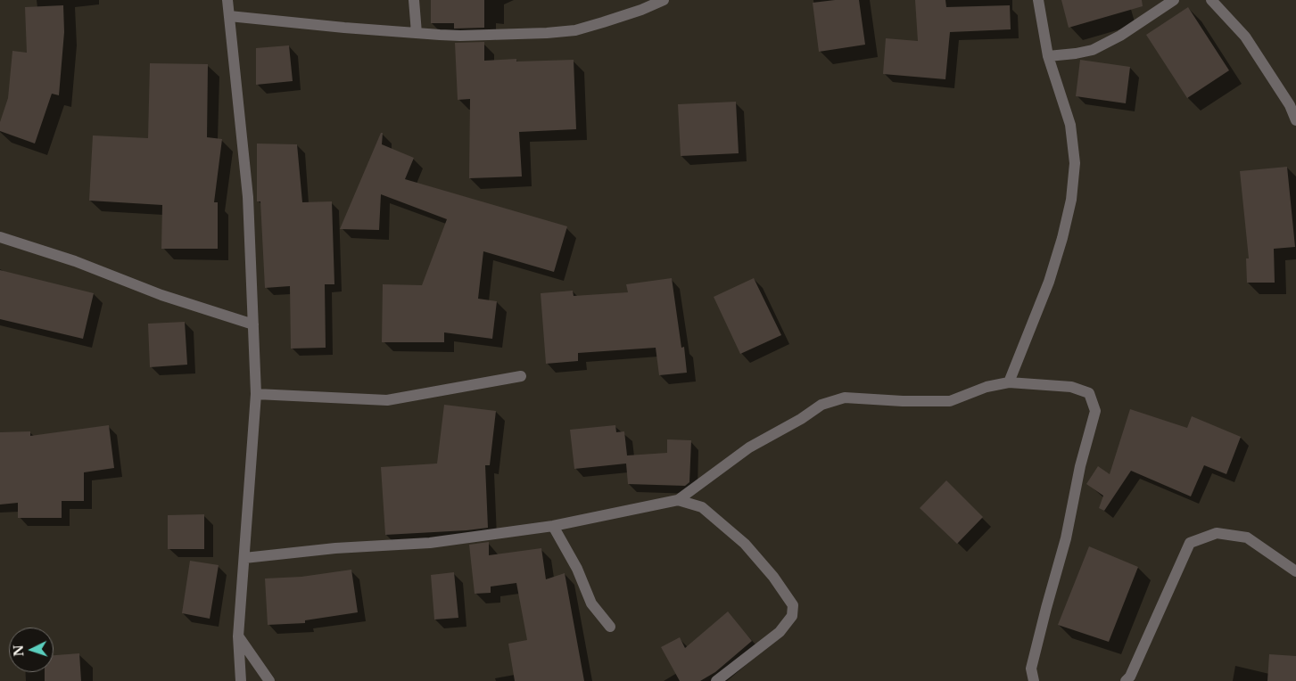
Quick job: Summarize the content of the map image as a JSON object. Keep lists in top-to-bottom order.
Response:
{
  "north": "left"
}
